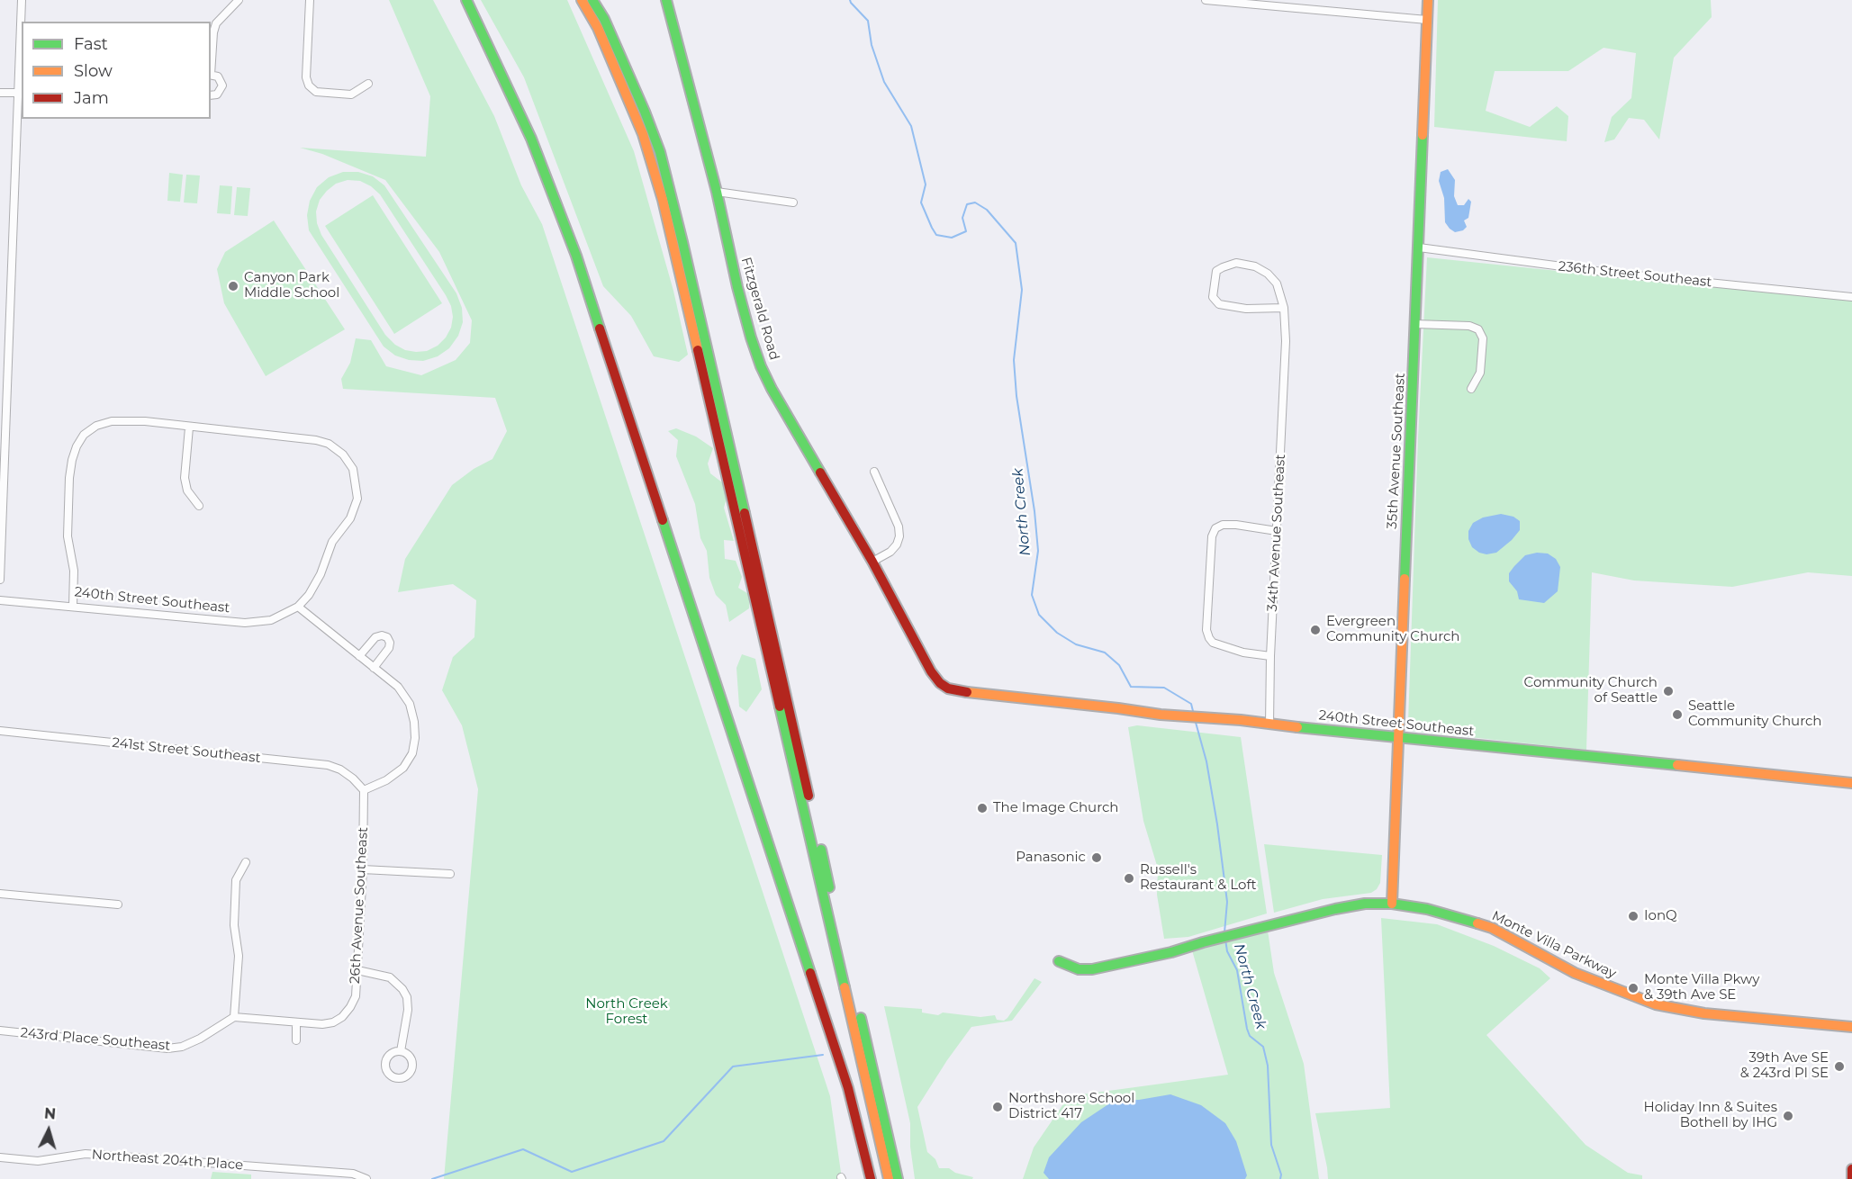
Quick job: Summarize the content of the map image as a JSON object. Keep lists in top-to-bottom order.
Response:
{
  "streets": {
    "main road": [
      "Fitzgerald Road",
      "35th Avenue Southeast",
      "240th Street Southeast",
      "Monte Villa Parkway"
    ],
    "street": [
      "236th Street Southeast",
      "34th Avenue Southeast",
      "241st Street Southeast",
      "26th Avenue Southeast",
      "243rd Place Southeast",
      "Northeast 204th Place"
    ]
  },
  "crossings": [
    ["236th Street Southeast", "35th Avenue Southeast"],
    ["Fitzgerald Road", "240th Street Southeast"],
    ["35th Avenue Southeast", "240th Street Southeast"],
    ["35th Avenue Southeast", "Monte Villa Parkway"],
    ["34th Avenue Southeast", "240th Street Southeast"],
    ["241st Street Southeast", "26th Avenue Southeast"]
  ],
  "water": ["North Creek"],
  "parks": ["North Creek Forest"],
  "places": [
    "Canyon Park Middle School",
    "Evergreen Community Church",
    "Community Church of Seattle",
    "Seattle Community Church",
    "The Image Church",
    "Panasonic",
    "Russell's Restaurant & Loft",
    "IonQ",
    "Monte Villa Pkwy & 39th Ave SE",
    "39th Ave SE & 243rd Pl SE",
    "Northshore School District 417",
    "Holiday Inn & Suites Bothell by IHG"
  ],
  "legend": ["Fast", "Slow", "Jam"],
  "north": "top"
}
